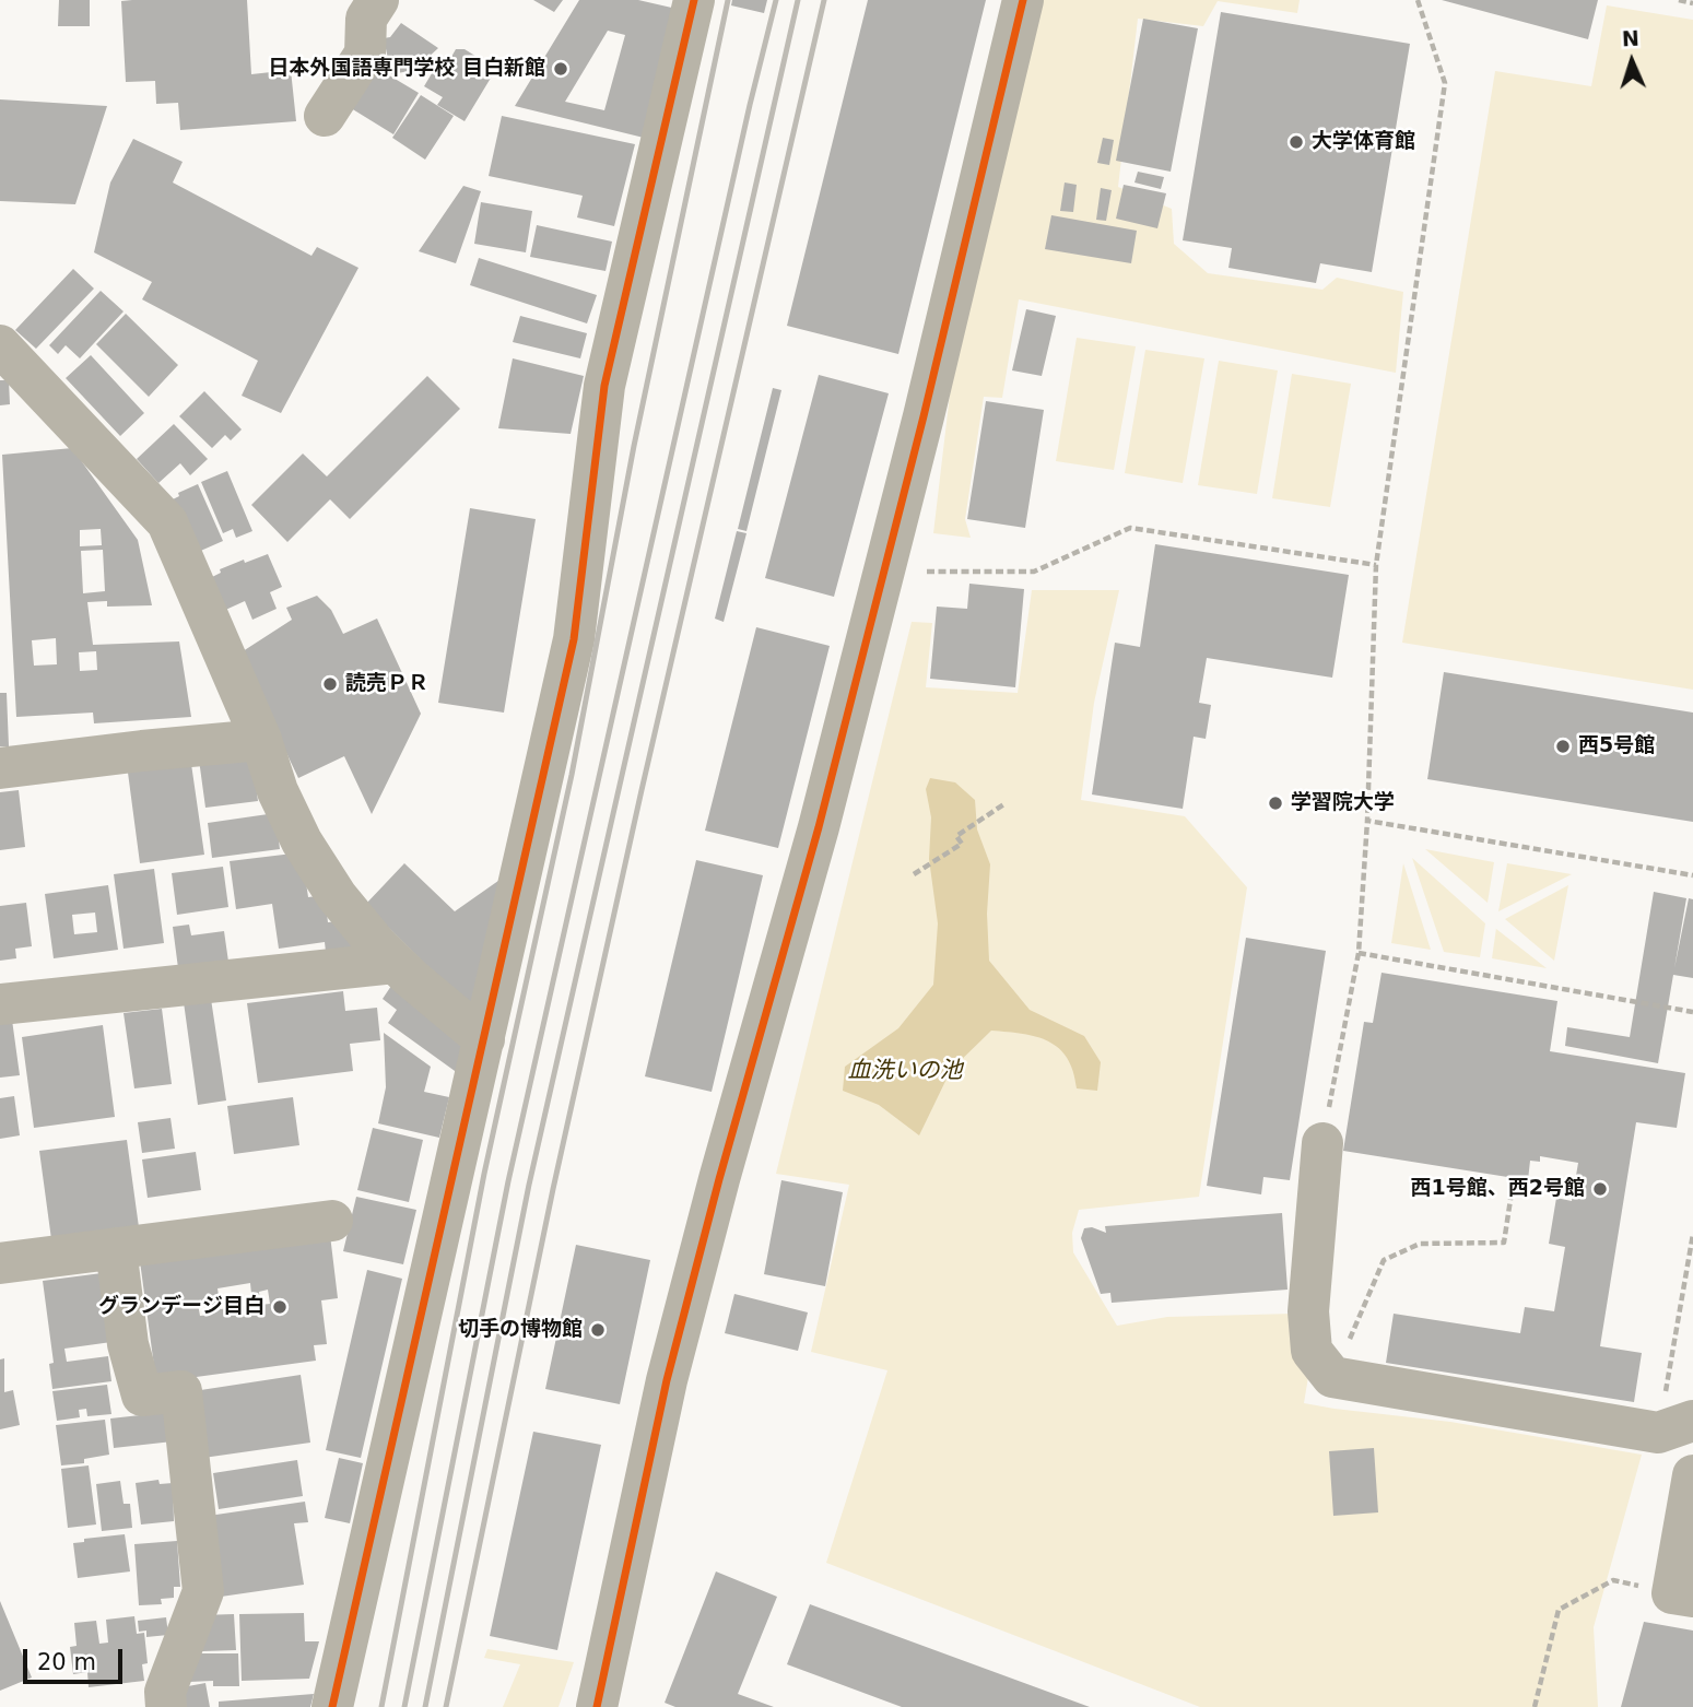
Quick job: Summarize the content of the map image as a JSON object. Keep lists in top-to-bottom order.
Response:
{
  "water": ["血洗いの池"],
  "places": [
    "日本外国語専門学校 目白新館",
    "大学体育館",
    "読売ＰＲ",
    "西5号館",
    "学習院大学",
    "西1号館、西2号館",
    "グランデージ目白",
    "切手の博物館"
  ],
  "scale_bar": "20 m",
  "north": "top"
}
